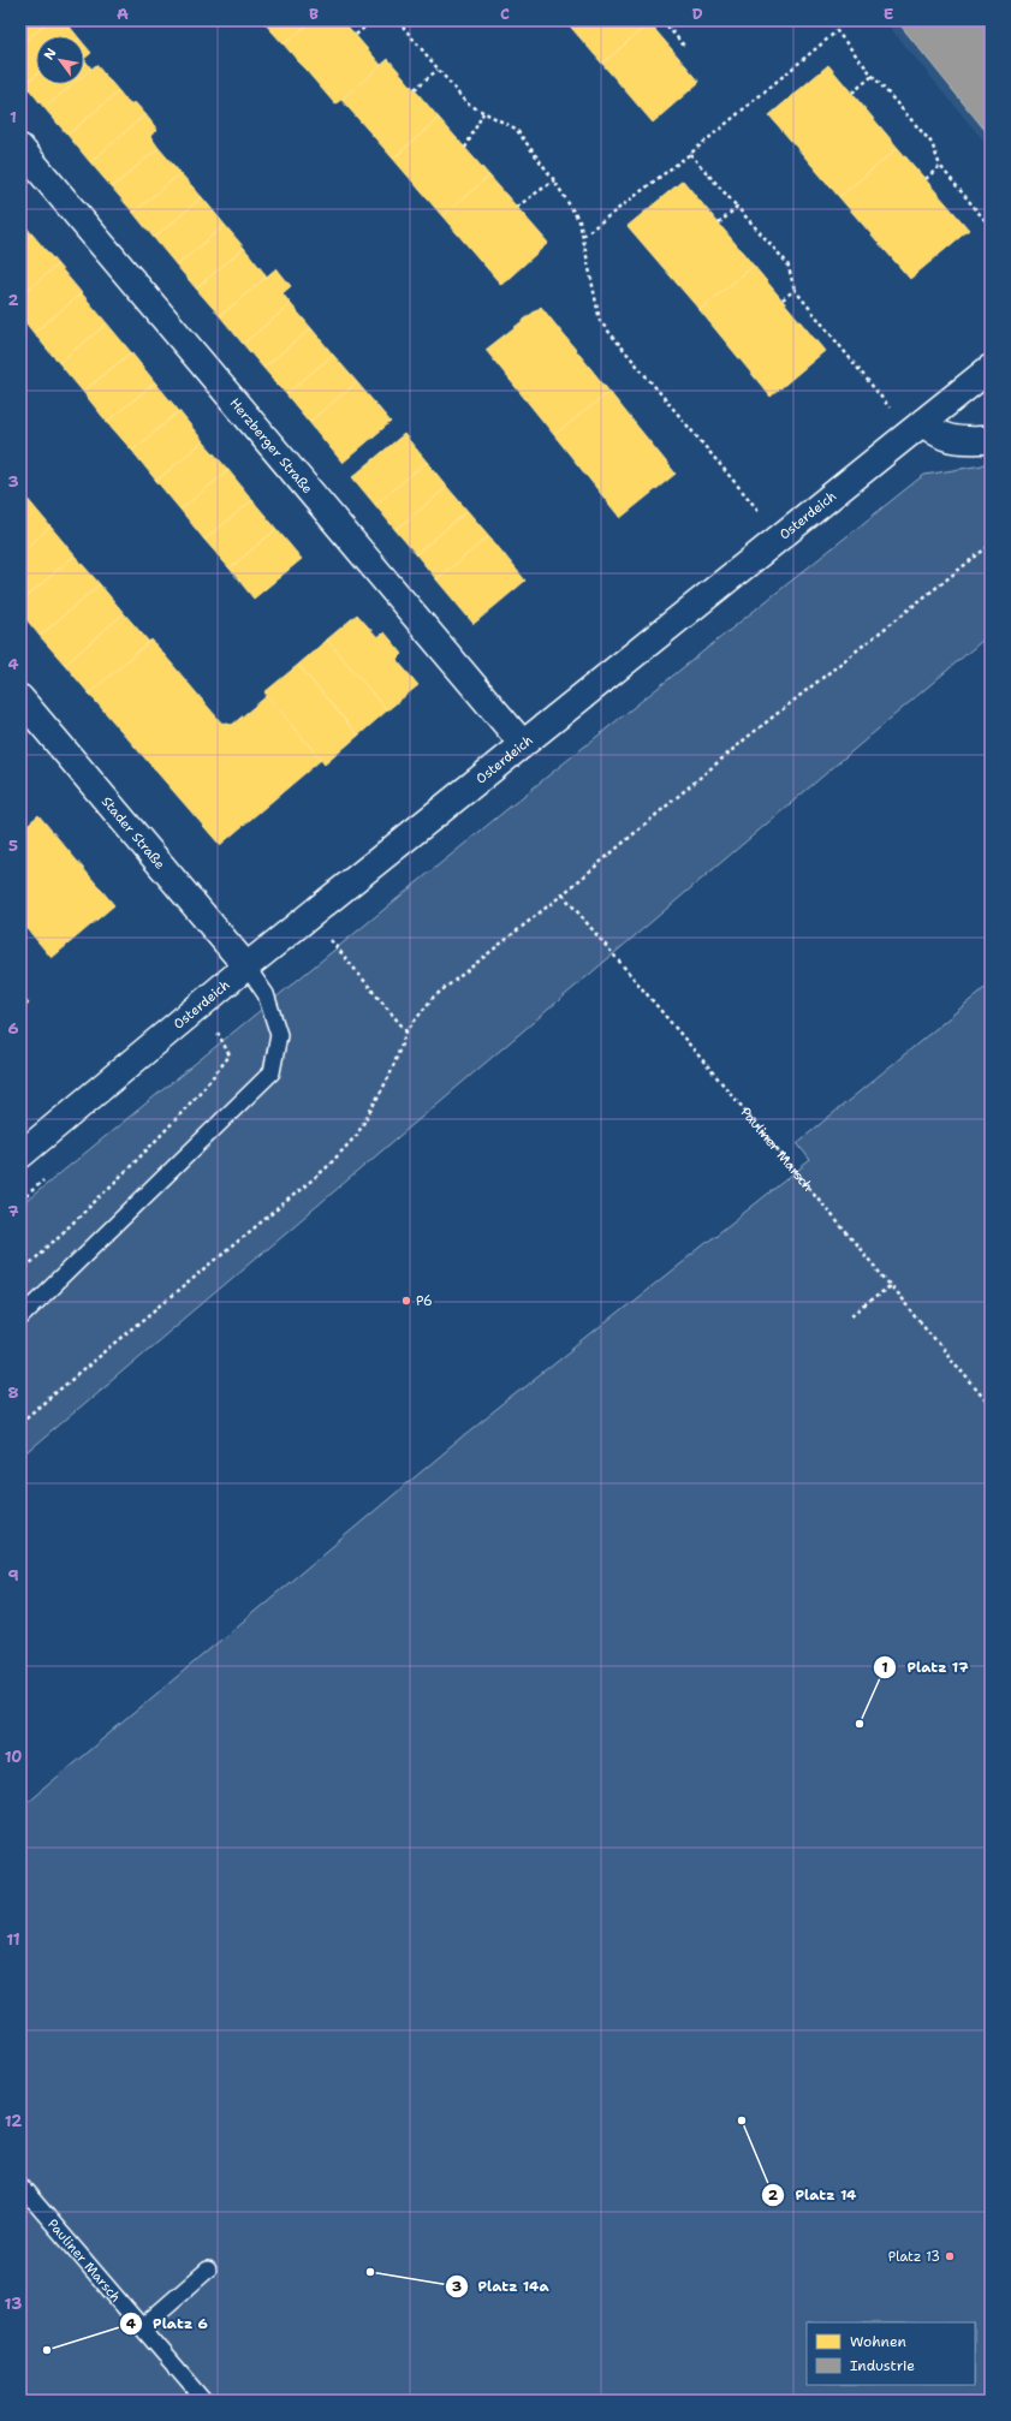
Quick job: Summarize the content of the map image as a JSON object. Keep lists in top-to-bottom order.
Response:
{
  "streets": {
    "main road": ["Herzberger Straße", "Osterdeich", "Stader Straße"],
    "lane": ["Pauliner Marsch"]
  },
  "crossings": [
    ["Herzberger Straße", "Osterdeich"],
    ["Osterdeich", "Stader Straße"]
  ],
  "places": [
    "P6",
    "Platz 17",
    "Platz 14",
    "Platz 13",
    "Platz 14a",
    "Platz 6"
  ],
  "legend": ["Wohnen", "Industrie"],
  "north": "top left",
  "grid": {
    "columns": [
      "A",
      "B",
      "C",
      "D",
      "E"
    ],
    "rows": [
      "1",
      "2",
      "3",
      "4",
      "5",
      "6",
      "7",
      "8",
      "9",
      "10",
      "11",
      "12",
      "13"
    ]
  }
}
